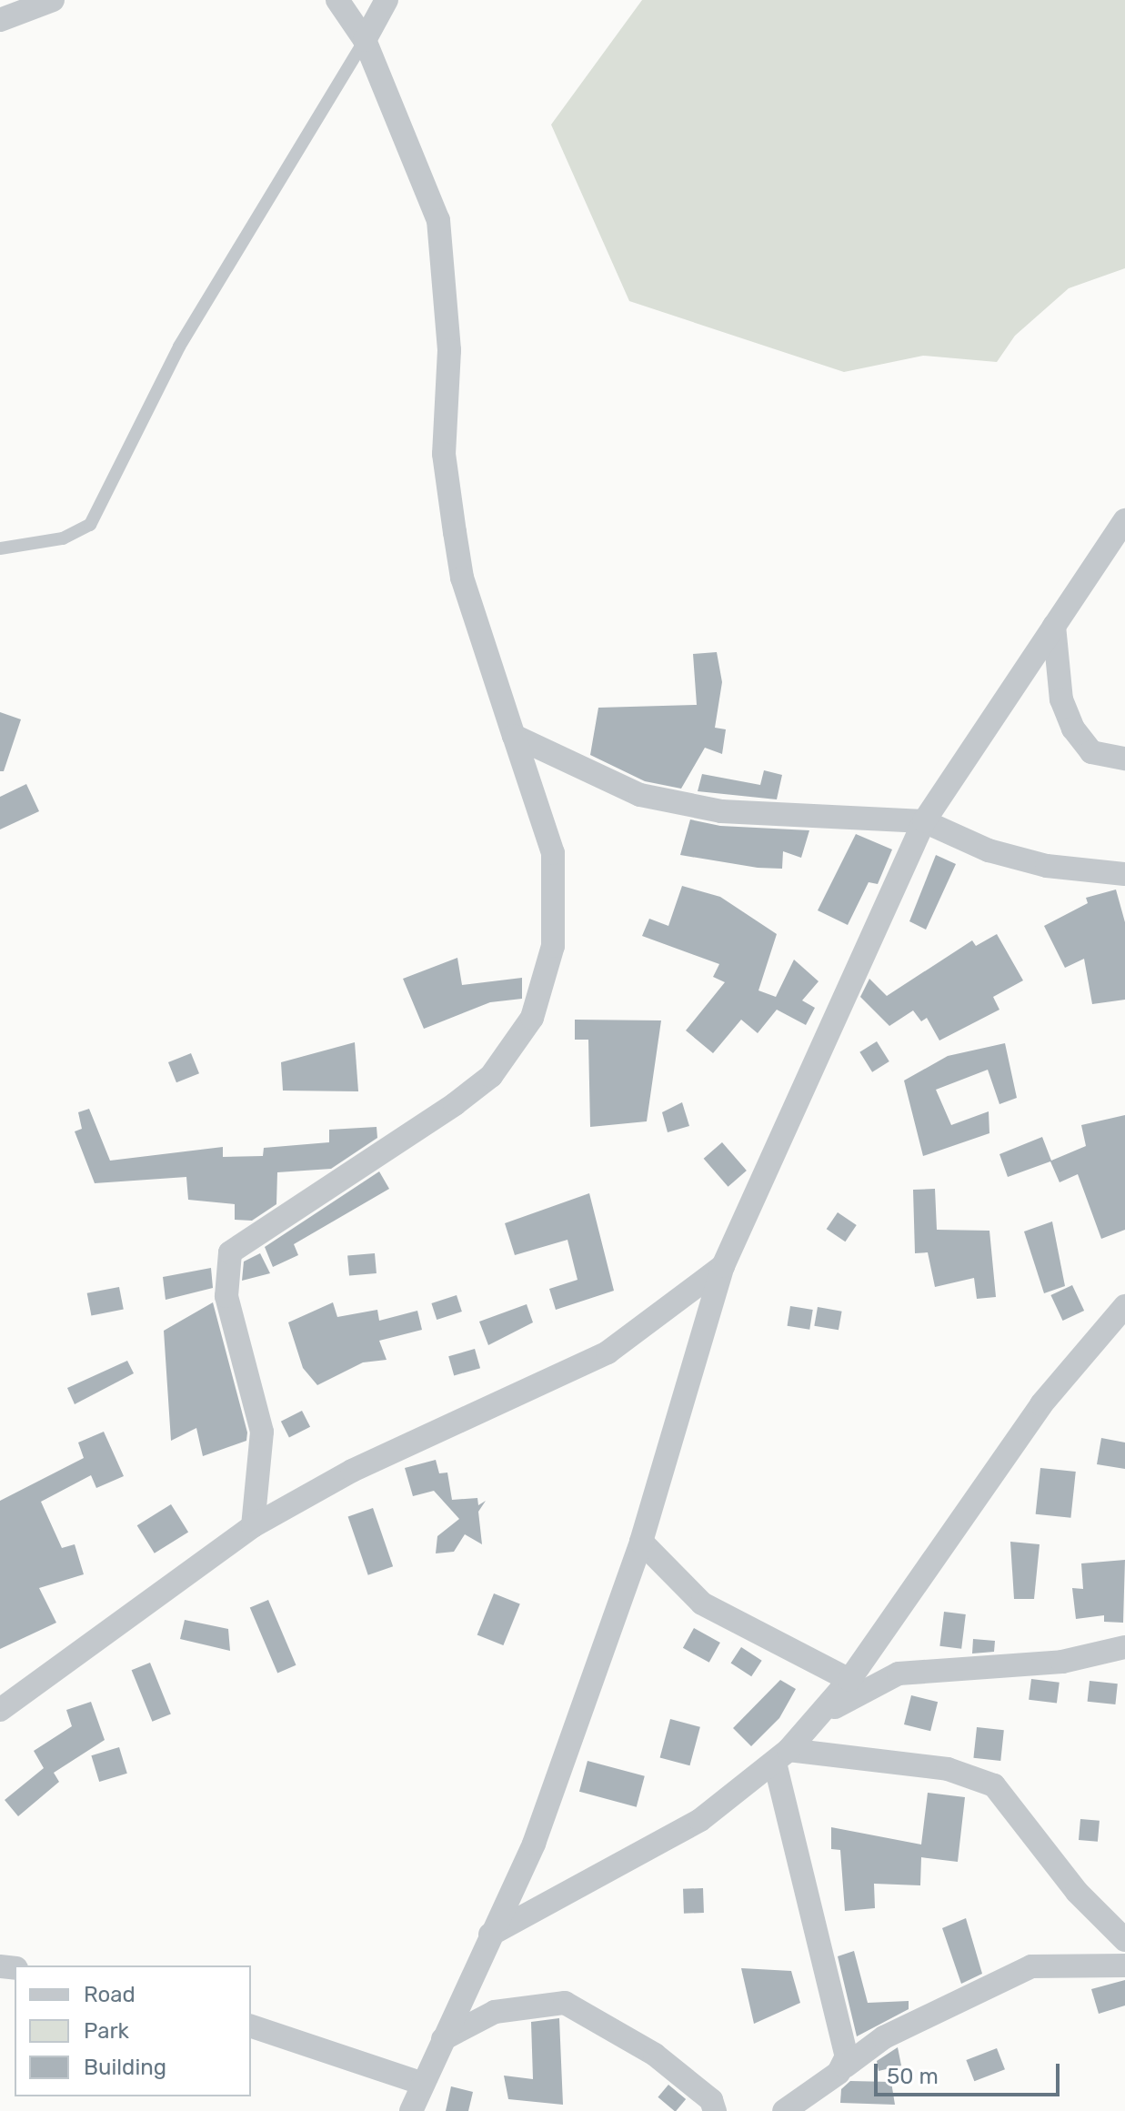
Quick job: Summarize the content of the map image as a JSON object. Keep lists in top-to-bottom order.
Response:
{
  "legend": ["Road", "Park", "Building"],
  "scale_bar": "50 m"
}
